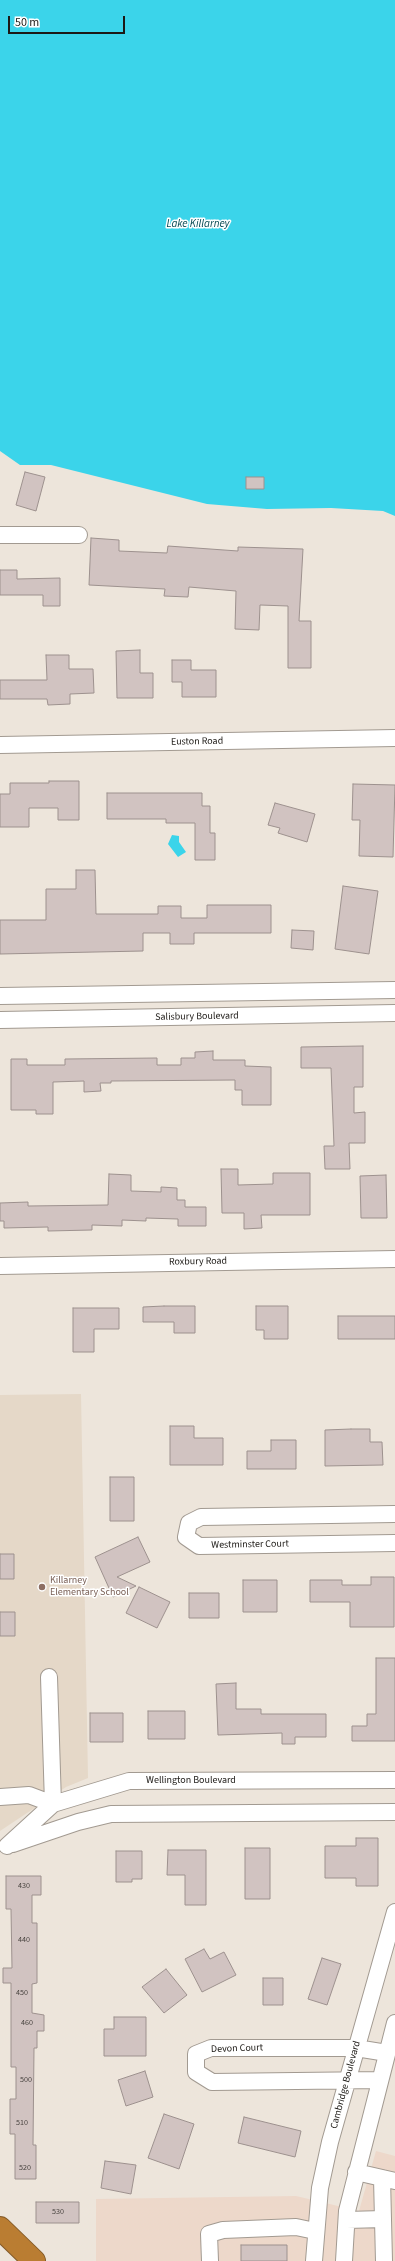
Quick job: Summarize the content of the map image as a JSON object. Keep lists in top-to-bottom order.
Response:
{
  "streets": {
    "street": [
      "Euston Road",
      "Salisbury Boulevard",
      "Roxbury Road",
      "Westminster Court",
      "Wellington Boulevard",
      "Devon Court",
      "Cambridge Boulevard"
    ]
  },
  "crossings": [
    ["Devon Court", "Cambridge Boulevard"]
  ],
  "water": ["Lake Killarney"],
  "places": ["Killarney Elementary School"],
  "house_numbers": [
    "430",
    "440",
    "450",
    "460",
    "500",
    "510",
    "520",
    "530"
  ],
  "scale_bar": "50 m"
}
